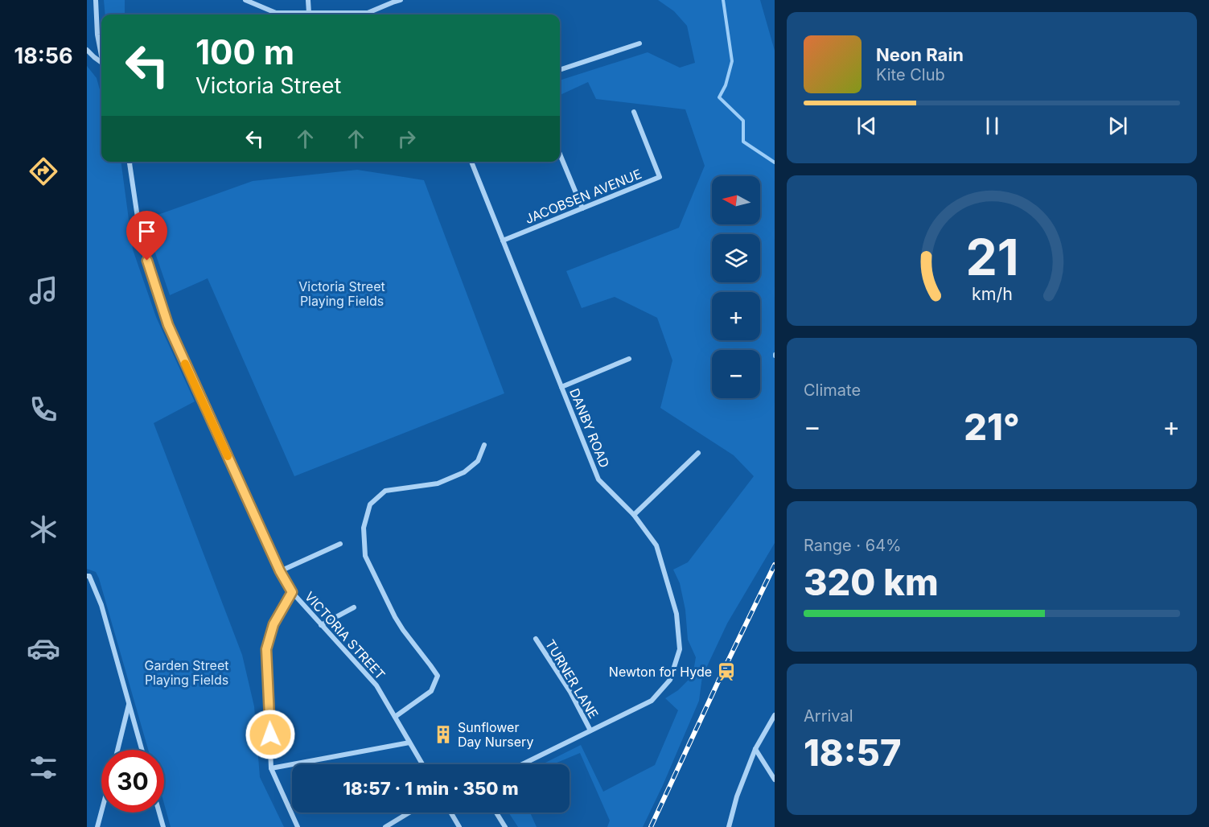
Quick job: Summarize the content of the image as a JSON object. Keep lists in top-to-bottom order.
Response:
{
  "streets": {
    "street": [
      "JACOBSEN AVENUE",
      "DANBY ROAD",
      "VICTORIA STREET",
      "TURNER LANE"
    ]
  },
  "crossings": [
    ["JACOBSEN AVENUE", "DANBY ROAD"],
    ["DANBY ROAD", "TURNER LANE"]
  ],
  "parks": ["Victoria Street Playing Fields", "Garden Street Playing Fields"],
  "places": {
    "station": ["Newton for Hyde"],
    "building": ["Sunflower Day Nursery"]
  },
  "north": "left",
  "page": {
    "tabs": "18:56",
    "turn": ["100 m", "Victoria Street"],
    "song": ["Neon Rain", "Kite Club"],
    "map_buttons": ["+", "−"],
    "tile": [
      "Climate",
      ["Range · 64%", "320 km"],
      ["Arrival", "18:57"]
    ],
    "heat": ["−", "21°", "+"],
    "limit": "30",
    "trip": "18:57 · 1 min · 350 m",
    "gauge": ["21", "km/h"]
  }
}
